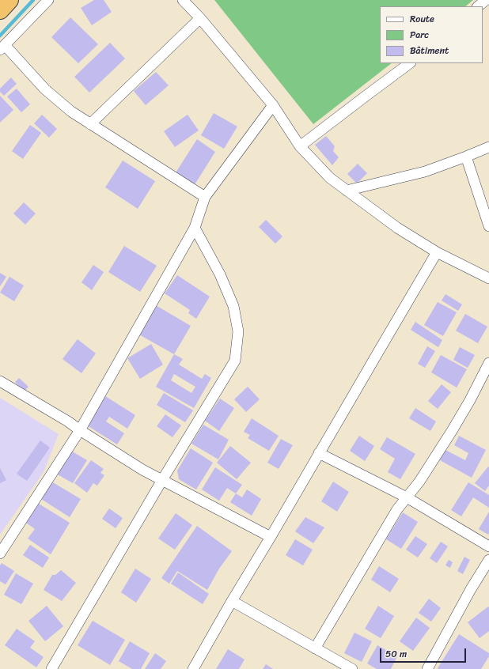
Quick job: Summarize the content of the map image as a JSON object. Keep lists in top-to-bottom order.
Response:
{
  "legend": ["Route", "Parc", "Bâtiment"],
  "scale_bar": "50 m"
}
